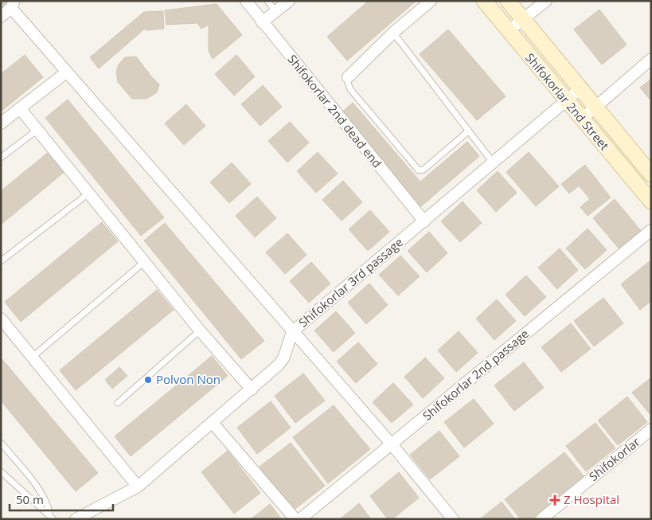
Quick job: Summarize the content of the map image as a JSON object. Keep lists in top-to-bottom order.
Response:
{
  "streets": {
    "street": [
      "Shifokorlar 2nd Street",
      "Shifokorlar 2nd dead end",
      "Shifokorlar 3rd passage",
      "Shifokorlar 2nd passage",
      "Shifokorlar"
    ]
  },
  "crossings": [
    ["Shifokorlar 2nd Street", "Shifokorlar 3rd passage"],
    ["Shifokorlar 2nd dead end", "Shifokorlar 3rd passage"]
  ],
  "places": {
    "other": ["Polvon Non"],
    "health": ["Z Hospital"]
  },
  "scale_bar": "50 m"
}
